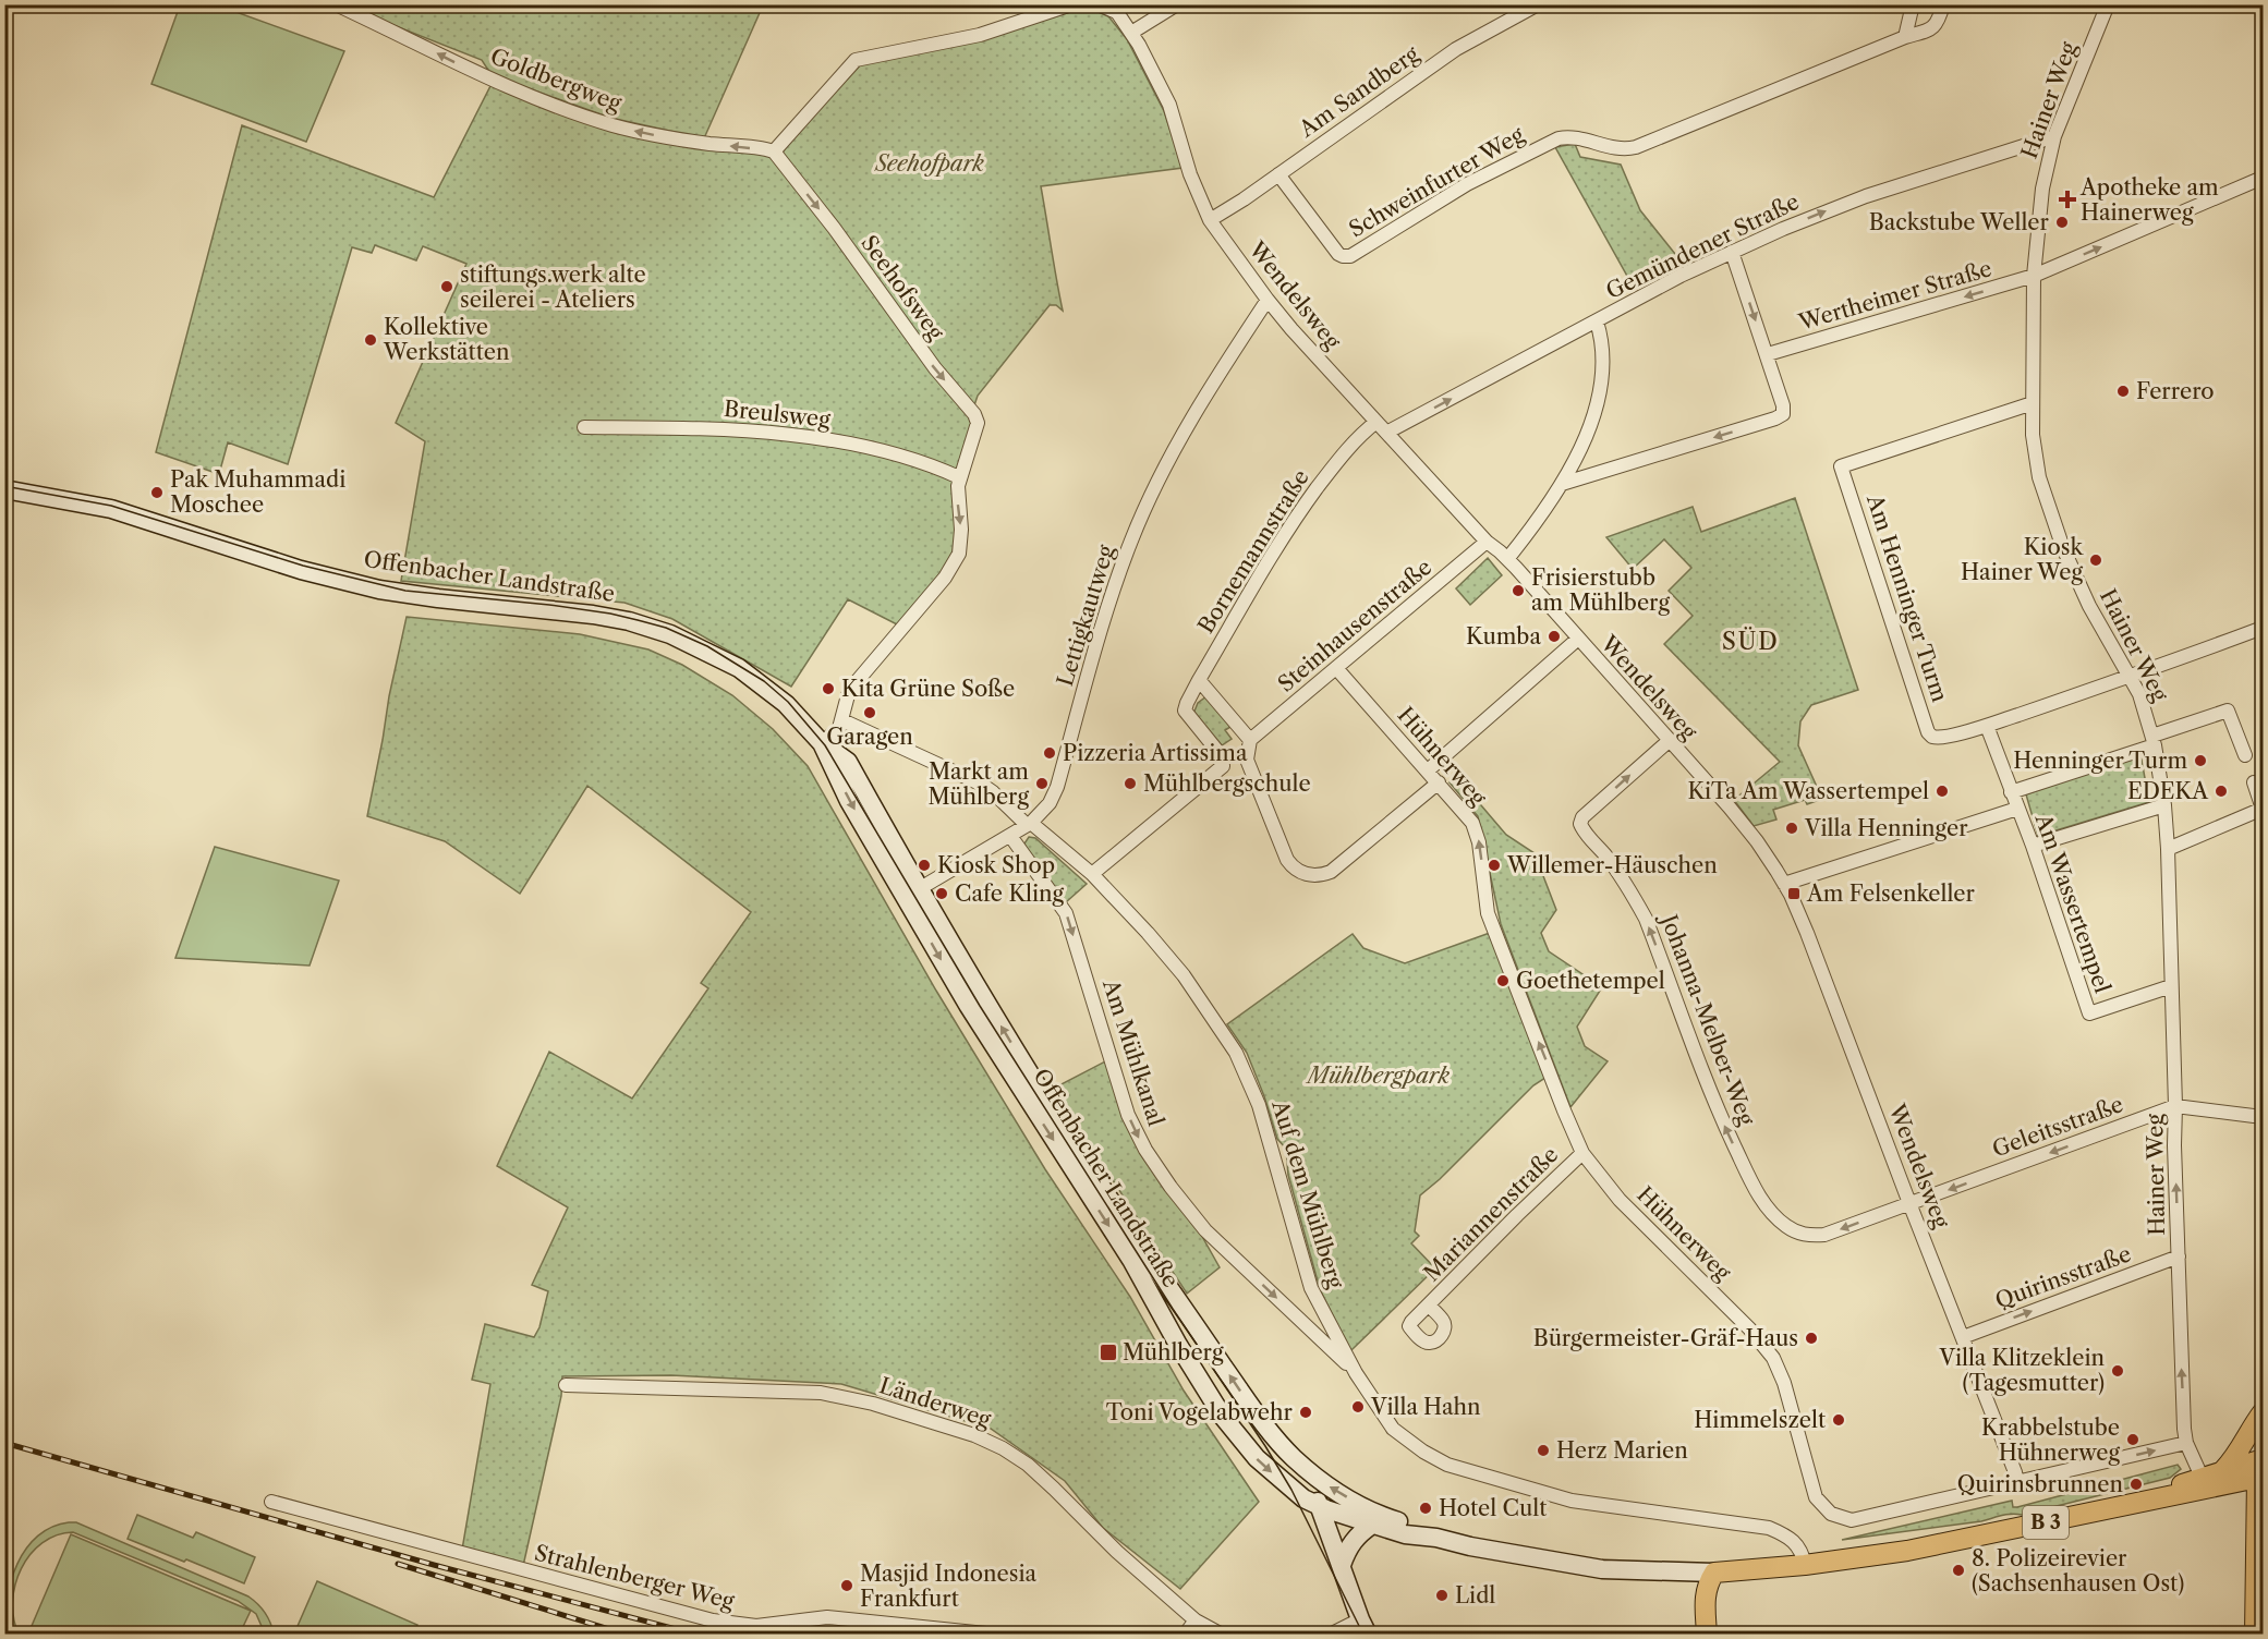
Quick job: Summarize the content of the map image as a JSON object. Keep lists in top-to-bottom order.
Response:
{
  "streets": {
    "main road": ["Offenbacher Landstraße", "B 3"],
    "street": [
      "Goldbergweg",
      "Am Sandberg",
      "Hainer Weg",
      "Schweinfurter Weg",
      "Gemündener Straße",
      "Seehofsweg",
      "Wendelsweg",
      "Wertheimer Straße",
      "Breulsweg",
      "Bornemannstraße",
      "Am Henninger Turm",
      "Lettigkautweg",
      "Steinhausenstraße",
      "Hühnerweg",
      "Am Wassertempel",
      "Johanna-Melber-Weg",
      "Am Mühlkanal",
      "Geleitsstraße",
      "Auf dem Mühlberg",
      "Mariannenstraße",
      "Quirinsstraße",
      "Länderweg",
      "Strahlenberger Weg"
    ]
  },
  "crossings": [
    ["Goldbergweg", "Seehofsweg"],
    ["Am Sandberg", "Schweinfurter Weg"],
    ["Am Sandberg", "Wendelsweg"],
    ["Hainer Weg", "Gemündener Straße"],
    ["Hainer Weg", "Wertheimer Straße"],
    ["Hainer Weg", "Offenbacher Landstraße"],
    ["Hainer Weg", "Am Henninger Turm"],
    ["Hainer Weg", "Hühnerweg"],
    ["Hainer Weg", "Am Wassertempel"],
    ["Hainer Weg", "Geleitsstraße"],
    ["Hainer Weg", "Quirinsstraße"],
    ["Gemündener Straße", "Wendelsweg"],
    ["Seehofsweg", "Breulsweg"],
    ["Wendelsweg", "Bornemannstraße"],
    ["Wendelsweg", "Lettigkautweg"],
    ["Wendelsweg", "Steinhausenstraße"],
    ["Wendelsweg", "Hühnerweg"],
    ["Wendelsweg", "Johanna-Melber-Weg"],
    ["Wendelsweg", "Geleitsstraße"],
    ["Wendelsweg", "Quirinsstraße"],
    ["Bornemannstraße", "Auf dem Mühlberg"],
    ["Offenbacher Landstraße", "Lettigkautweg"],
    ["Offenbacher Landstraße", "Auf dem Mühlberg"],
    ["Am Henninger Turm", "Am Wassertempel"],
    ["Lettigkautweg", "Am Mühlkanal"],
    ["Lettigkautweg", "Auf dem Mühlberg"],
    ["Steinhausenstraße", "Hühnerweg"],
    ["Hühnerweg", "Mariannenstraße"],
    ["Johanna-Melber-Weg", "Geleitsstraße"],
    ["Am Mühlkanal", "Auf dem Mühlberg"]
  ],
  "one_way": [
    "Goldbergweg",
    "Gemündener Straße",
    "Seehofsweg",
    "Am Mühlkanal",
    "Geleitsstraße",
    "Quirinsstraße"
  ],
  "districts": ["SÜD"],
  "parks": ["Seehofpark", "Mühlbergpark"],
  "places": {
    "health": ["Apotheke am Hainerweg"],
    "other": [
      "Backstube Weller",
      "stiftungs.werk alte seilerei - Ateliers",
      "Kollektive Werkstätten",
      "Ferrero",
      "Pak Muhammadi Moschee",
      "Kiosk Hainer Weg",
      "Frisierstubb am Mühlberg",
      "Kumba",
      "Kita Grüne Soße",
      "Garagen",
      "Pizzeria Artissima",
      "Henninger Turm",
      "Markt am Mühlberg",
      "Mühlbergschule",
      "KiTa Am Wassertempel",
      "EDEKA",
      "Villa Henninger",
      "Kiosk Shop",
      "Willemer-Häuschen",
      "Cafe Kling",
      "Goethetempel",
      "Bürgermeister-Gräf-Haus",
      "Villa Klitzeklein (Tagesmutter)",
      "Villa Hahn",
      "Toni Vogelabwehr",
      "Himmelszelt",
      "Krabbelstube Hühnerweg",
      "Herz Marien",
      "Quirinsbrunnen",
      "Hotel Cult",
      "8. Polizeirevier (Sachsenhausen Ost)",
      "Masjid Indonesia Frankfurt",
      "Lidl"
    ],
    "transit": ["Am Felsenkeller", "Mühlberg"]
  }
}
